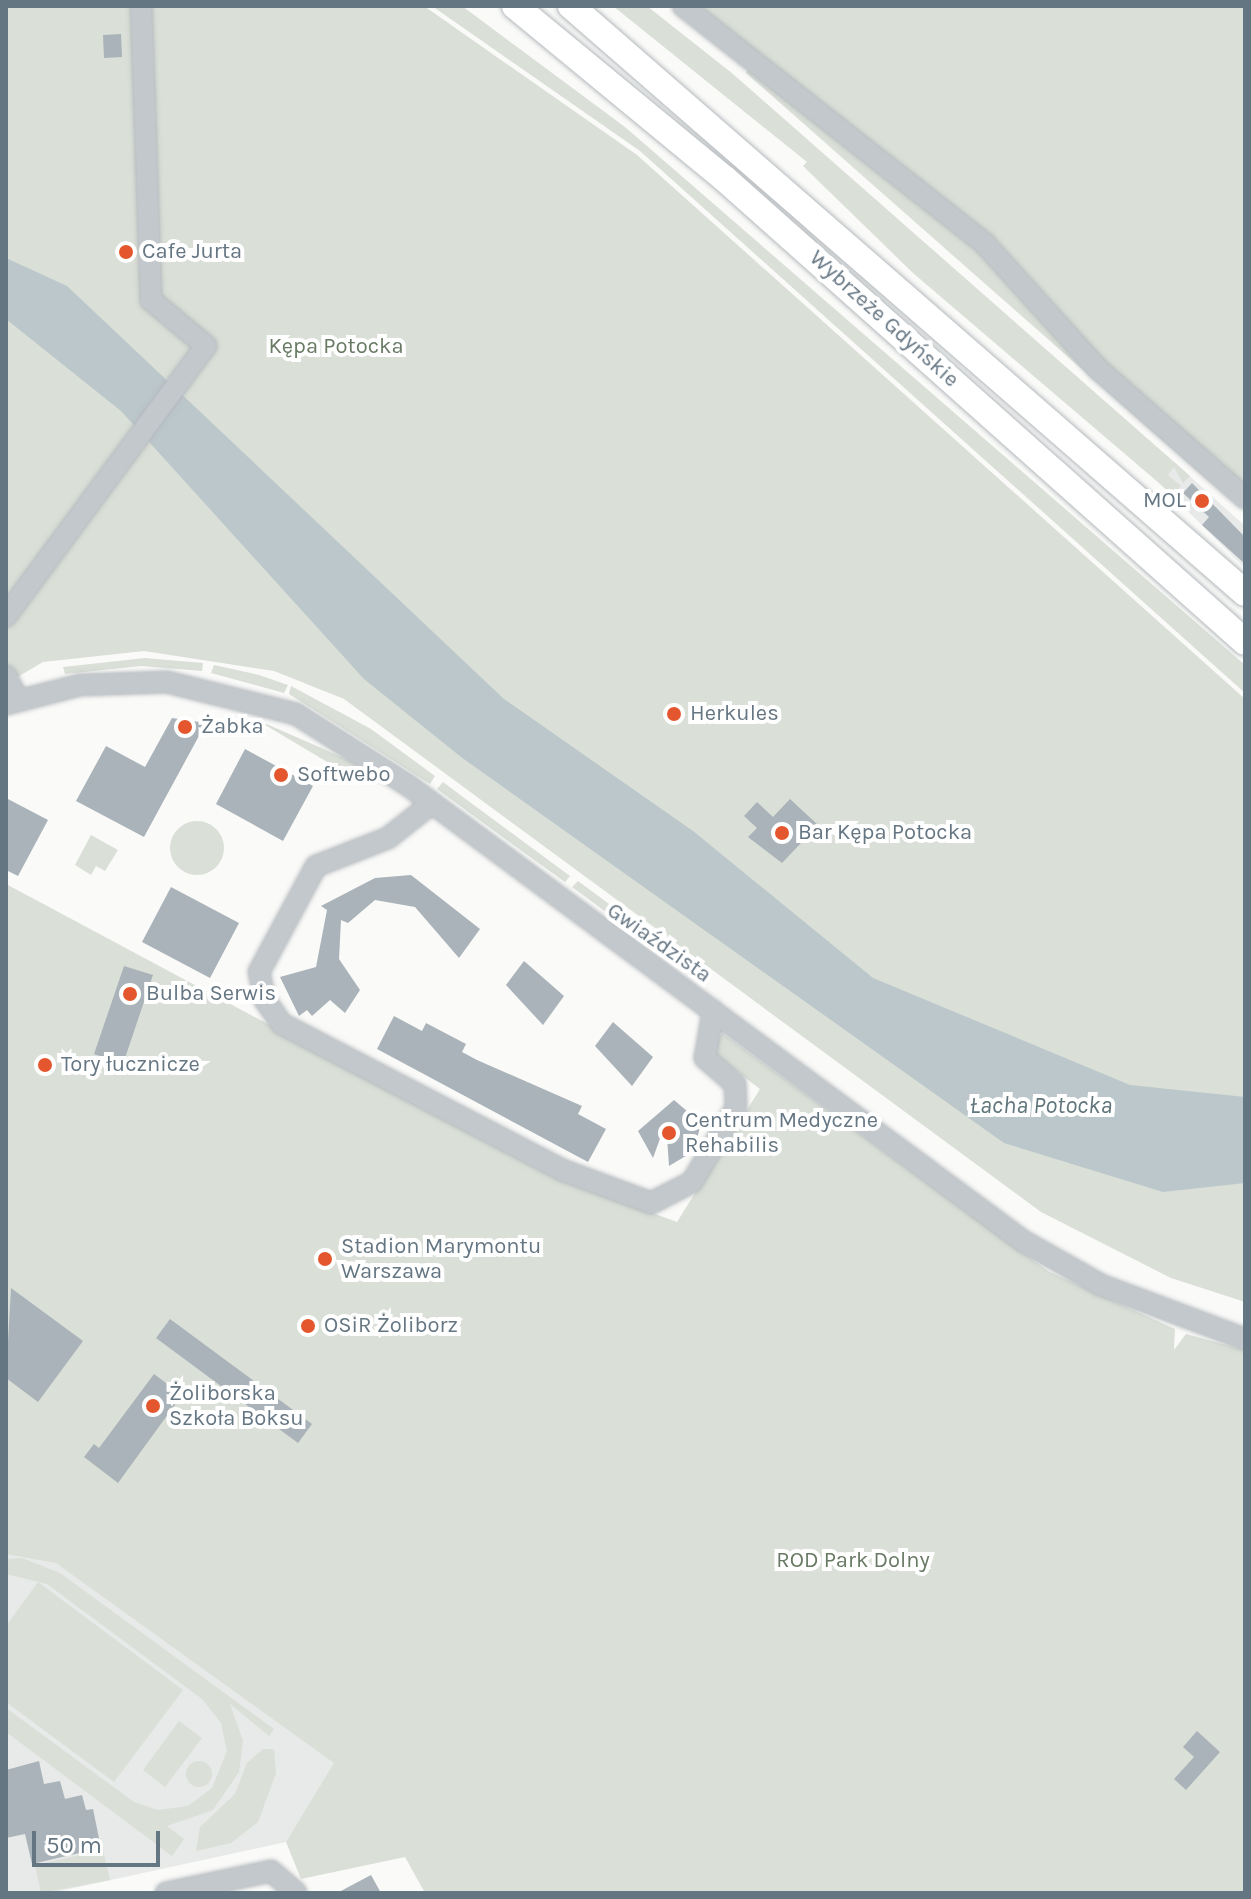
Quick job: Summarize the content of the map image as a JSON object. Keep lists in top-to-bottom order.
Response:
{
  "streets": {
    "main road": ["Wybrzeże Gdyńskie"],
    "street": ["Gwiaździsta"]
  },
  "water": ["Łacha Potocka"],
  "parks": ["Kępa Potocka", "ROD Park Dolny"],
  "places": [
    "Cafe Jurta",
    "MOL",
    "Herkules",
    "Żabka",
    "Softwebo",
    "Bar Kępa Potocka",
    "Bulba Serwis",
    "Tory łucznicze",
    "Centrum Medyczne Rehabilis",
    "Stadion Marymontu Warszawa",
    "OSiR Żoliborz",
    "Żoliborska Szkoła Boksu"
  ],
  "scale_bar": "50 m"
}
